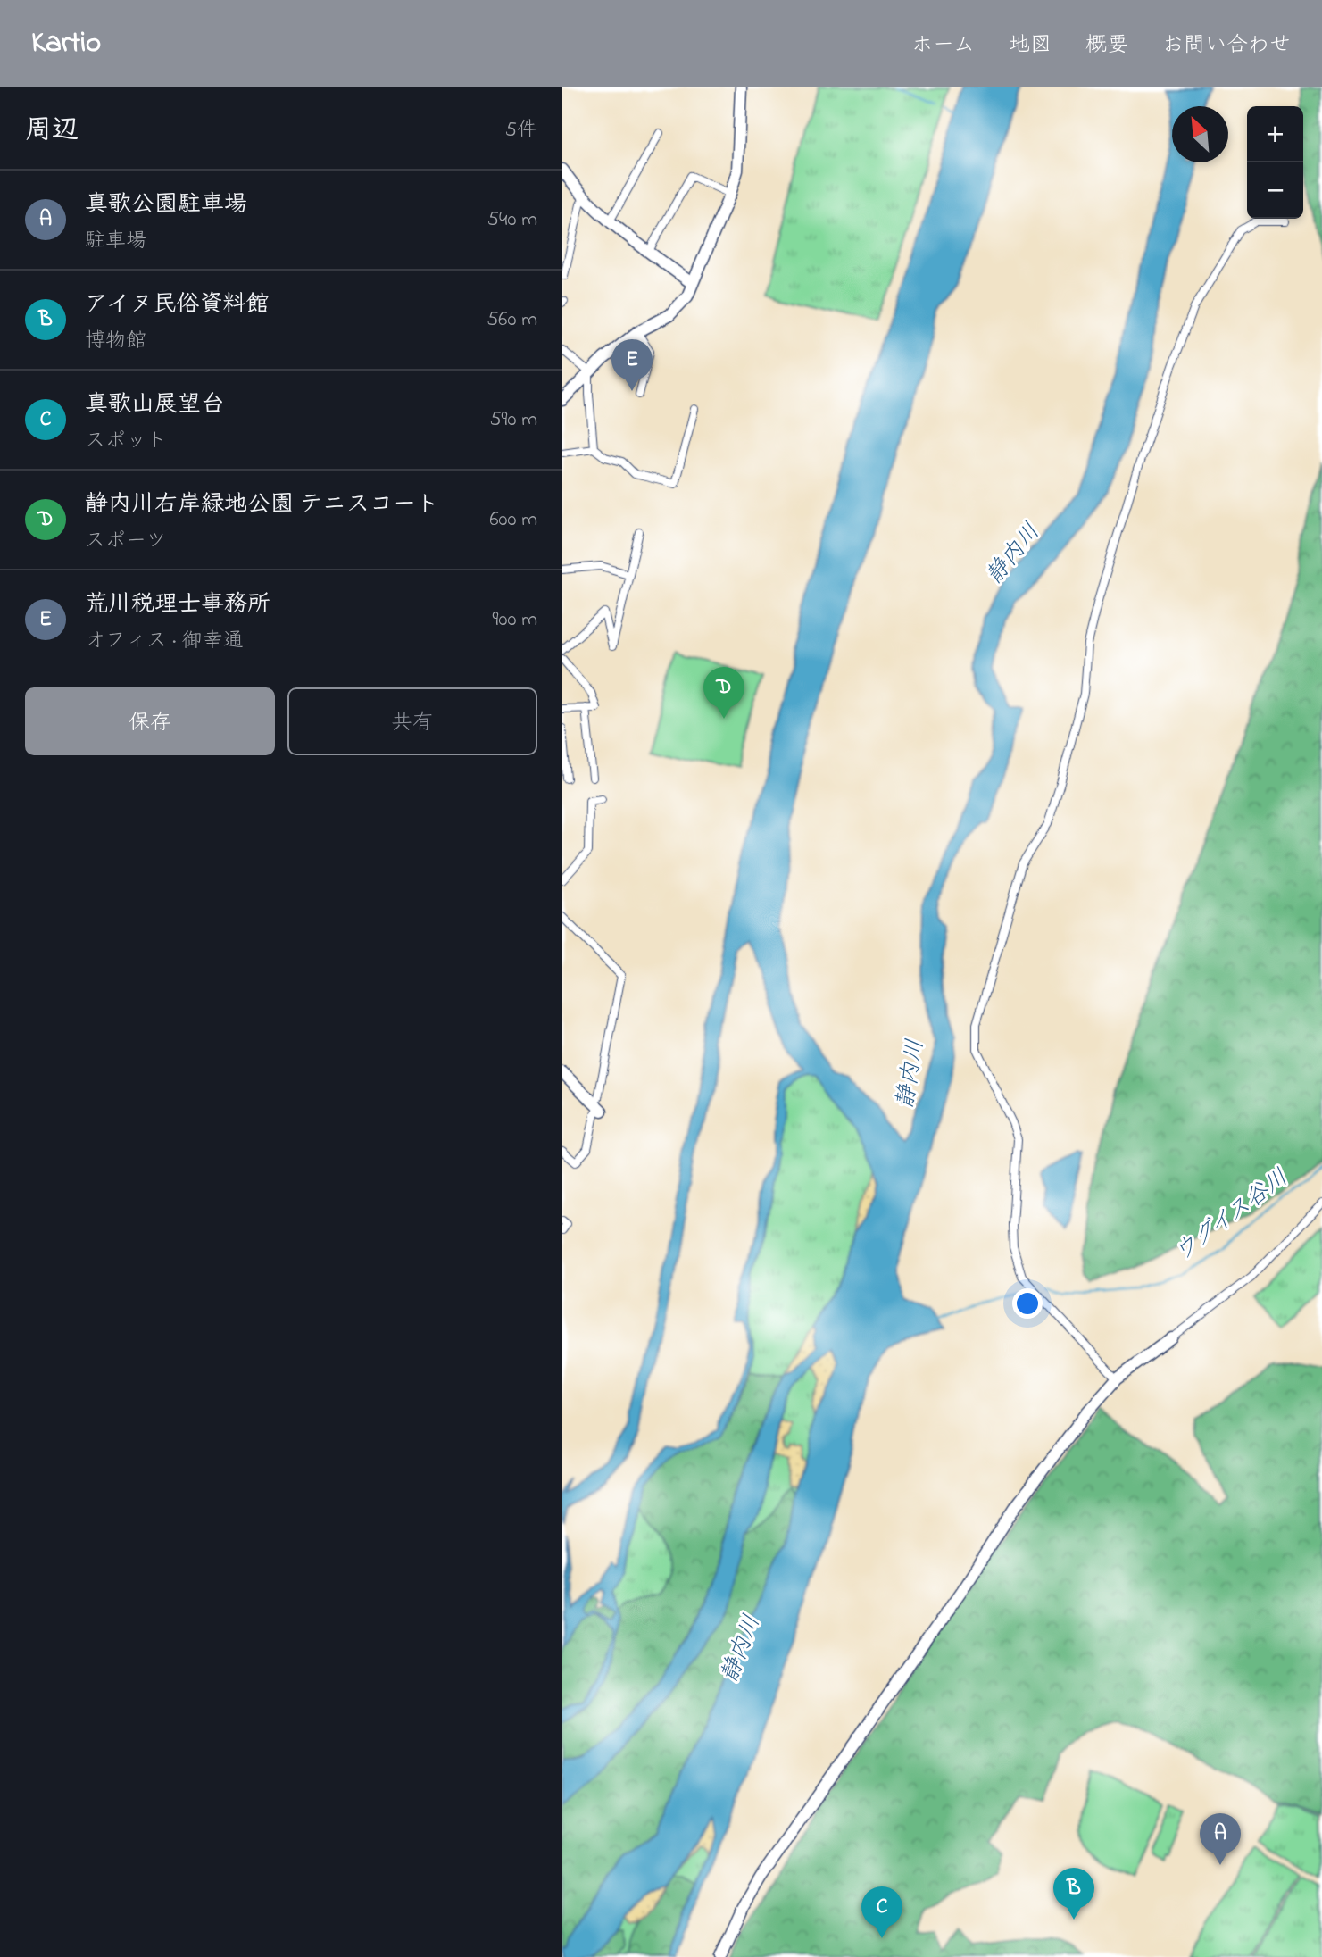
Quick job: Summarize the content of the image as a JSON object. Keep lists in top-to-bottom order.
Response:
{
  "water": ["静内川", "ウグイス谷川"],
  "north": "top left",
  "page": {
    "header": "Kartio",
    "nav": [
      "ホーム",
      "地図",
      "概要",
      "お問い合わせ"
    ],
    "heading": ["周辺", "5件"],
    "map_buttons": ["+", "−"],
    "list": [
      {
        "mark": "A",
        "name": "真歌公園駐車場",
        "note": "駐車場",
        "value": "540 m"
      },
      {
        "mark": "B",
        "name": "アイヌ民俗資料館",
        "note": "博物館",
        "value": "560 m"
      },
      {
        "mark": "C",
        "name": "真歌山展望台",
        "note": "スポット",
        "value": "590 m"
      },
      {
        "mark": "D",
        "name": "静内川右岸緑地公園 テニスコート",
        "note": "スポーツ",
        "value": "600 m"
      },
      {
        "mark": "E",
        "name": "荒川税理士事務所",
        "note": "オフィス · 御幸通",
        "value": "900 m"
      }
    ],
    "pins": [
      "E",
      "D",
      "A",
      "B",
      "C"
    ],
    "buttons": ["保存", "共有"]
  }
}
